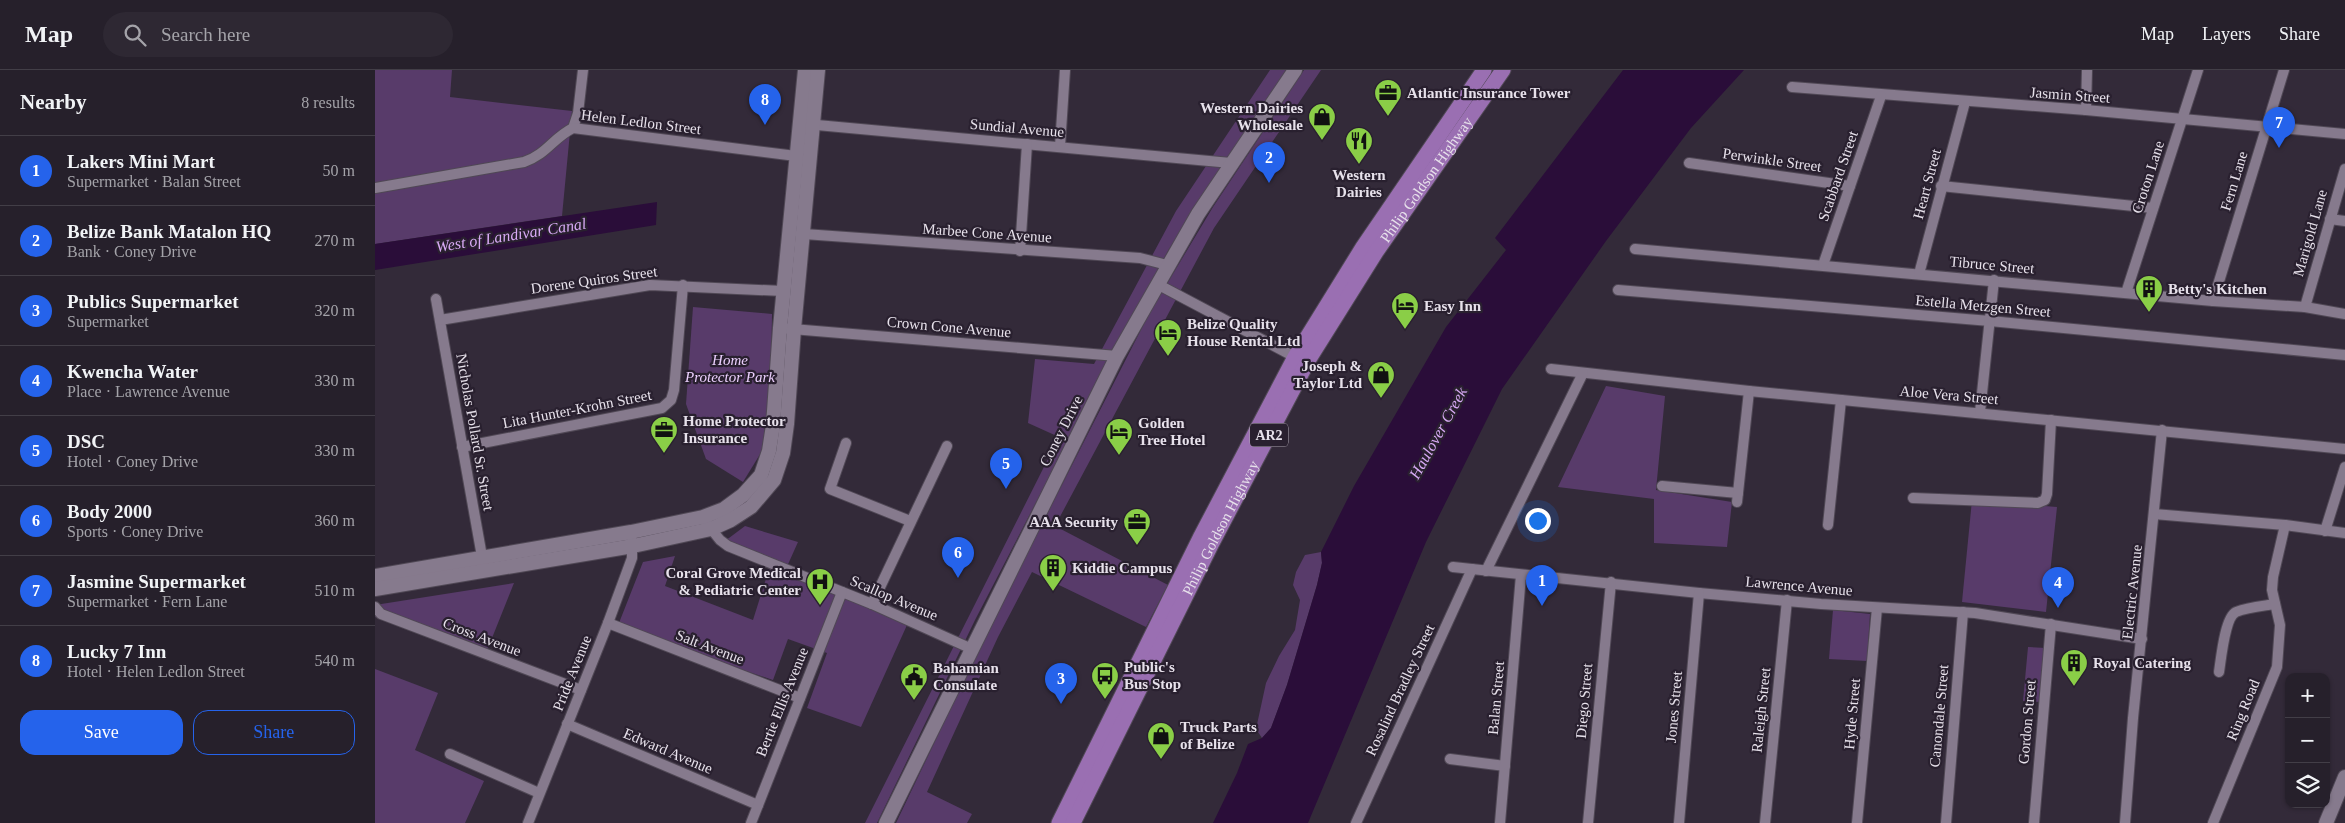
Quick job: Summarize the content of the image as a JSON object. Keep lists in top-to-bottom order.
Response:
{
  "streets": {
    "main road": ["Philip Goldson Highway", "AR2"],
    "street": [
      "Jasmin Street",
      "Helen Ledlon Street",
      "Sundial Avenue",
      "Perwinkle Street",
      "Scabbard Street",
      "Croton Lane",
      "Fern Lane",
      "Heart Street",
      "Marbee Cone Avenue",
      "Marigold Lane",
      "Tibruce Street",
      "Dorene Quiros Street",
      "Estella Metzgen Street",
      "Crown Cone Avenue",
      "Aloe Vera Street",
      "Lita Hunter-Krohn Street",
      "Coney Drive",
      "Nicholas Pollard Sr. Street",
      "Lawrence Avenue",
      "Electric Avenue",
      "Scallop Avenue",
      "Cross Avenue",
      "Salt Avenue",
      "Pride Avenue",
      "Rosalind Bradley Street",
      "Balan Street",
      "Diego Street",
      "Bertie Ellis Avenue",
      "Jones Street",
      "Raleigh Street",
      "Ring Road",
      "Hyde Street",
      "Canondale Street",
      "Gordon Street",
      "Edward Avenue"
    ]
  },
  "crossings": [
    ["Jasmin Street", "Scabbard Street"],
    ["Jasmin Street", "Croton Lane"],
    ["Jasmin Street", "Fern Lane"],
    ["Jasmin Street", "Heart Street"],
    ["Sundial Avenue", "Coney Drive"],
    ["Perwinkle Street", "Scabbard Street"],
    ["Scabbard Street", "Tibruce Street"],
    ["Croton Lane", "Tibruce Street"],
    ["Fern Lane", "Tibruce Street"],
    ["Heart Street", "Tibruce Street"],
    ["Marbee Cone Avenue", "Coney Drive"],
    ["Marigold Lane", "Tibruce Street"],
    ["Dorene Quiros Street", "Lita Hunter-Krohn Street"],
    ["Dorene Quiros Street", "Nicholas Pollard Sr. Street"],
    ["Crown Cone Avenue", "Coney Drive"],
    ["Aloe Vera Street", "Electric Avenue"],
    ["Lita Hunter-Krohn Street", "Nicholas Pollard Sr. Street"],
    ["Coney Drive", "Scallop Avenue"],
    ["Lawrence Avenue", "Electric Avenue"],
    ["Lawrence Avenue", "Rosalind Bradley Street"],
    ["Lawrence Avenue", "Balan Street"],
    ["Lawrence Avenue", "Diego Street"],
    ["Lawrence Avenue", "Jones Street"],
    ["Lawrence Avenue", "Raleigh Street"],
    ["Lawrence Avenue", "Hyde Street"],
    ["Lawrence Avenue", "Canondale Street"],
    ["Lawrence Avenue", "Gordon Street"],
    ["Scallop Avenue", "Bertie Ellis Avenue"],
    ["Cross Avenue", "Pride Avenue"],
    ["Salt Avenue", "Pride Avenue"],
    ["Salt Avenue", "Bertie Ellis Avenue"],
    ["Pride Avenue", "Edward Avenue"],
    ["Bertie Ellis Avenue", "Edward Avenue"]
  ],
  "water": ["West of Landivar Canal", "Haulover Creek"],
  "parks": ["Home Protector Park"],
  "places": {
    "office": ["Atlantic Insurance Tower", "Home Protector Insurance", "AAA Security"],
    "shop": ["Western Dairies Wholesale", "Joseph & Taylor Ltd", "Truck Parts of Belize"],
    "restaurant": ["Western Dairies"],
    "building": ["Betty's Kitchen", "Kiddie Campus", "Royal Catering"],
    "hotel": ["Easy Inn", "Belize Quality House Rental Ltd", "Golden Tree Hotel"],
    "hospital": ["Coral Grove Medical & Pediatric Center"],
    "bus stop": ["Public's Bus Stop"],
    "public building": ["Bahamian Consulate"]
  },
  "page": {
    "header": "Map",
    "search": "Search here",
    "nav": ["Map", "Layers", "Share"],
    "heading": ["Nearby", "8 results"],
    "pins": [
      "8",
      "7",
      "2",
      "5",
      "6",
      "1",
      "4",
      "3"
    ],
    "list": [
      {
        "mark": "1",
        "name": "Lakers Mini Mart",
        "note": "Supermarket · Balan Street",
        "value": "50 m"
      },
      {
        "mark": "2",
        "name": "Belize Bank Matalon HQ",
        "note": "Bank · Coney Drive",
        "value": "270 m"
      },
      {
        "mark": "3",
        "name": "Publics Supermarket",
        "note": "Supermarket",
        "value": "320 m"
      },
      {
        "mark": "4",
        "name": "Kwencha Water",
        "note": "Place · Lawrence Avenue",
        "value": "330 m"
      },
      {
        "mark": "5",
        "name": "DSC",
        "note": "Hotel · Coney Drive",
        "value": "330 m"
      },
      {
        "mark": "6",
        "name": "Body 2000",
        "note": "Sports · Coney Drive",
        "value": "360 m"
      },
      {
        "mark": "7",
        "name": "Jasmine Supermarket",
        "note": "Supermarket · Fern Lane",
        "value": "510 m"
      },
      {
        "mark": "8",
        "name": "Lucky 7 Inn",
        "note": "Hotel · Helen Ledlon Street",
        "value": "540 m"
      }
    ],
    "map_buttons": ["+", "−"],
    "buttons": ["Save", "Share"]
  }
}
